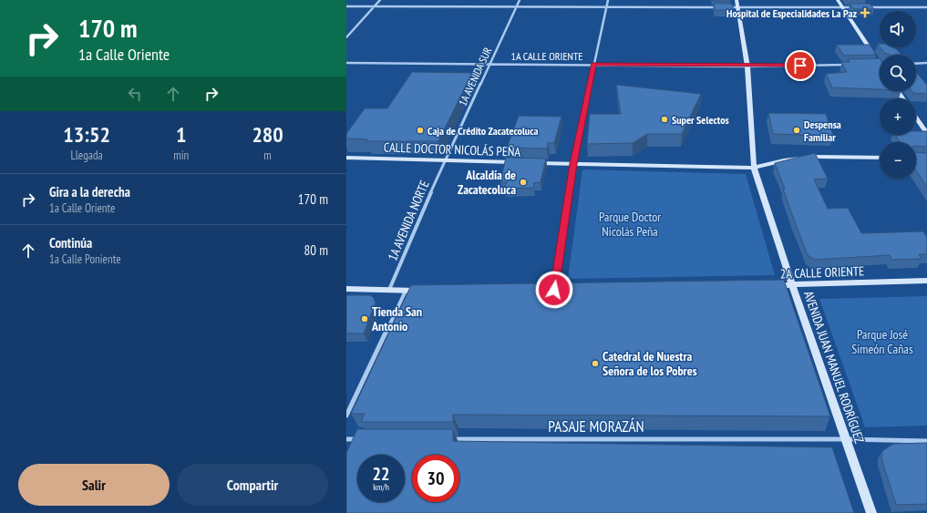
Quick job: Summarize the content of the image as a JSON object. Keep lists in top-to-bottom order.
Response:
{
  "streets": {
    "main road": ["CALLE DOCTOR NICOLÁS PEÑA", "2A CALLE ORIENTE", "AVENIDA JUAN MANUEL RODRÍGUEZ"],
    "street": [
      "1A CALLE ORIENTE",
      "1A AVENIDA SUR",
      "1A AVENIDA NORTE",
      "PASAJE MORAZÁN"
    ]
  },
  "crossings": [
    ["1A CALLE ORIENTE", "1A AVENIDA SUR"],
    ["1A CALLE ORIENTE", "AVENIDA JUAN MANUEL RODRÍGUEZ"],
    ["1A AVENIDA SUR", "CALLE DOCTOR NICOLÁS PEÑA"],
    ["1A AVENIDA SUR", "1A AVENIDA NORTE"],
    ["CALLE DOCTOR NICOLÁS PEÑA", "1A AVENIDA NORTE"],
    ["CALLE DOCTOR NICOLÁS PEÑA", "AVENIDA JUAN MANUEL RODRÍGUEZ"],
    ["2A CALLE ORIENTE", "AVENIDA JUAN MANUEL RODRÍGUEZ"],
    ["AVENIDA JUAN MANUEL RODRÍGUEZ", "PASAJE MORAZÁN"]
  ],
  "parks": ["Parque Doctor Nicolás Peña", "Parque José Simeón Cañas"],
  "places": {
    "health": ["Hospital de Especialidades La Paz"],
    "other": [
      "Super Selectos",
      "Caja de Crédito Zacatecoluca",
      "Despensa Familiar",
      "Alcaldía de Zacatecoluca",
      "Tienda San Antonio",
      "Catedral de Nuestra Señora de los Pobres"
    ]
  },
  "page": {
    "turn": ["170 m", "1a Calle Oriente"],
    "map_buttons": ["+", "−"],
    "eta": [
      "13:52",
      "Llegada",
      "1",
      "min",
      "280",
      "m"
    ],
    "list": [
      {
        "name": "Gira a la derecha",
        "note": "1a Calle Oriente",
        "value": "170 m"
      },
      {
        "name": "Continúa",
        "note": "1a Calle Poniente",
        "value": "80 m"
      }
    ],
    "speed": "22 km/h",
    "limit": "30",
    "buttons": ["Salir", "Compartir"]
  }
}
